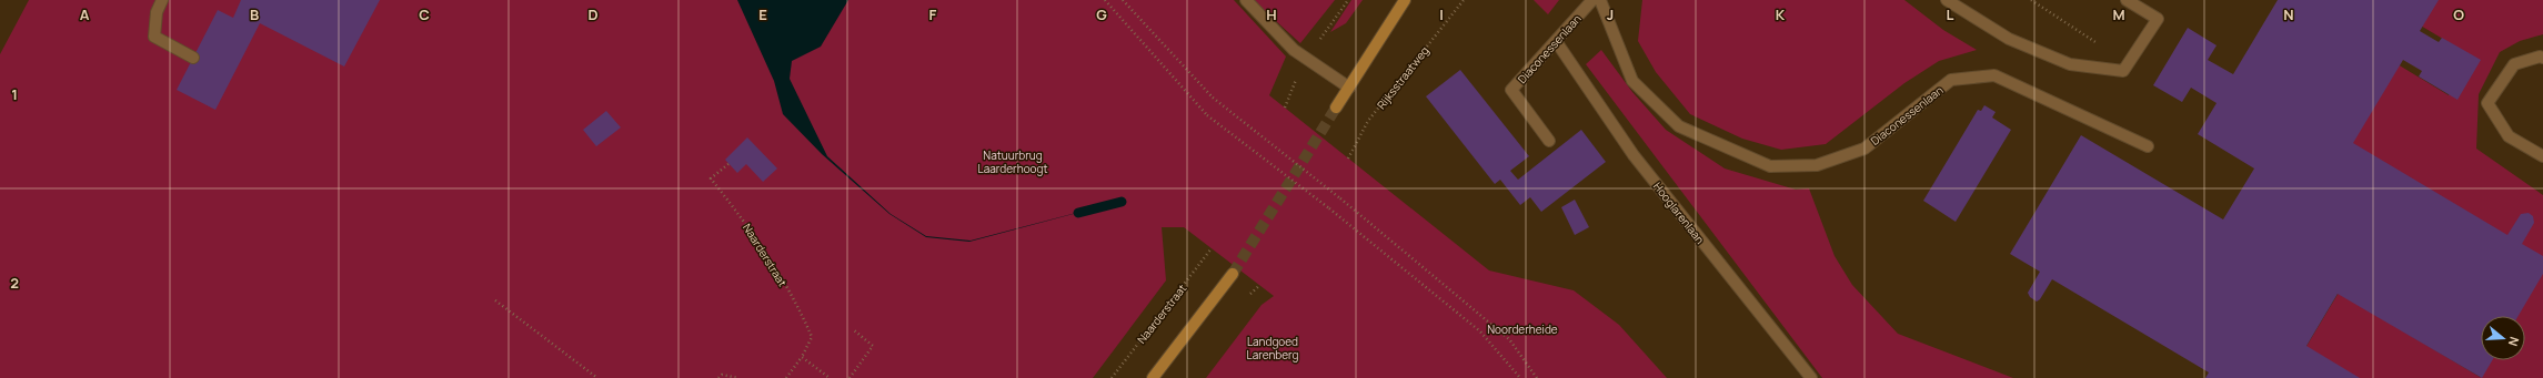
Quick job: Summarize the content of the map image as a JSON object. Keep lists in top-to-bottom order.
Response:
{
  "streets": {
    "lane": ["Diaconessenlaan", "Hooglarenlaan"],
    "path": ["Rijksstraatweg", "Naarderstraat"]
  },
  "crossings": [
    ["Diaconessenlaan", "Hooglarenlaan"]
  ],
  "parks": ["Natuurbrug Laarderhoogt", "Noorderheide", "Landgoed Larenberg"],
  "north": "right",
  "grid": {
    "columns": [
      "A",
      "B",
      "C",
      "D",
      "E",
      "F",
      "G",
      "H",
      "I",
      "J",
      "K",
      "L",
      "M",
      "N",
      "O"
    ],
    "rows": ["1", "2"]
  }
}
